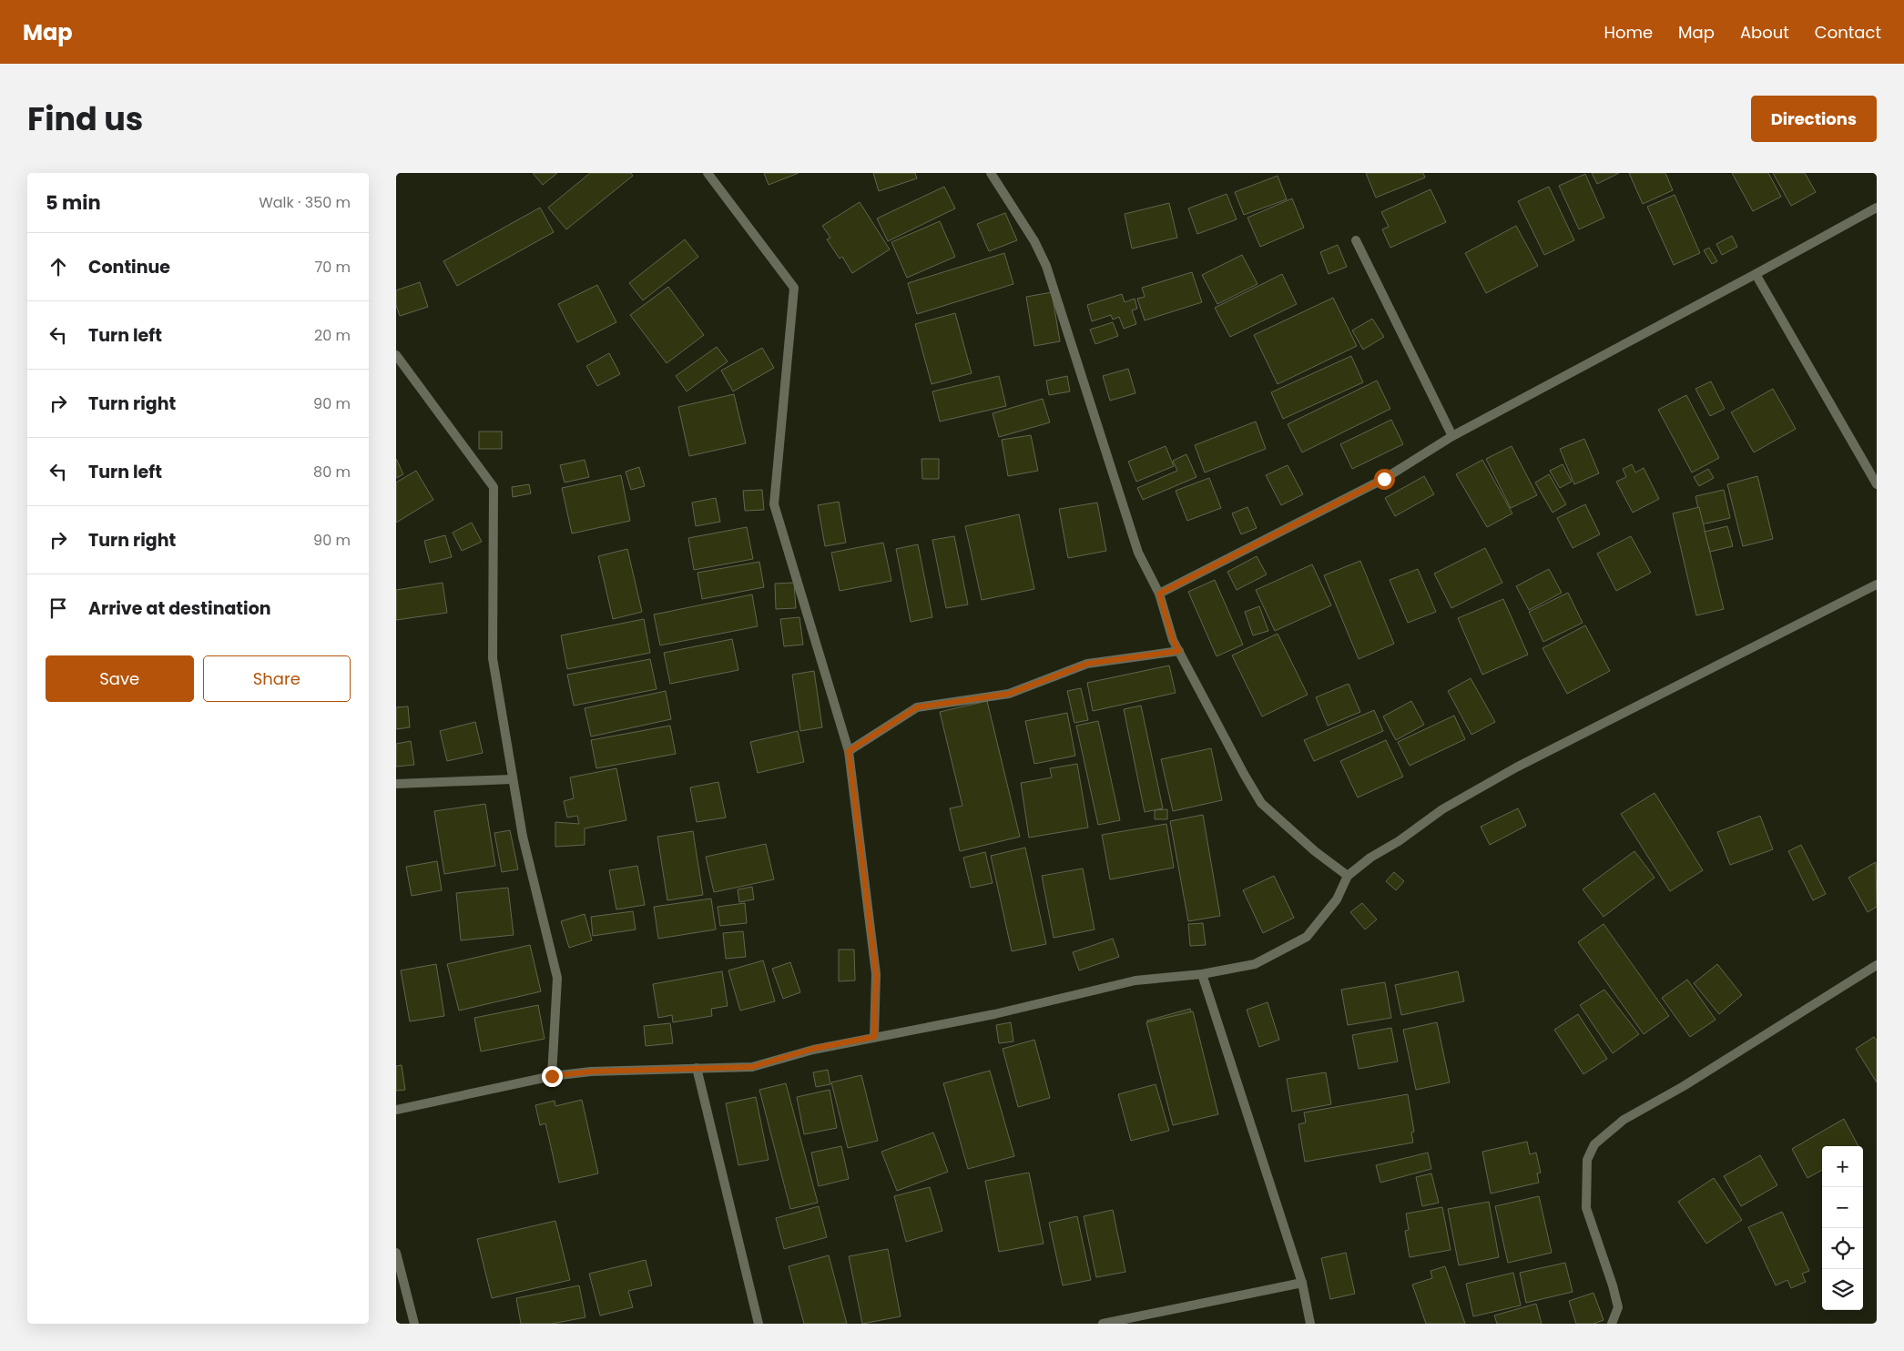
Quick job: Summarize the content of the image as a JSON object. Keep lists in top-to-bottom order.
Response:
{
  "page": {
    "header": "Map",
    "nav": [
      "Home",
      "Map",
      "About",
      "Contact"
    ],
    "title": "Find us",
    "buttons": [
      "Directions",
      ["Save", "Share"]
    ],
    "heading": ["5 min", "Walk · 350 m"],
    "list": [
      ["Continue", "70 m"],
      ["Turn left", "20 m"],
      ["Turn right", "90 m"],
      ["Turn left", "80 m"],
      ["Turn right", "90 m"],
      "Arrive at destination"
    ],
    "map_buttons": ["+", "−"]
  }
}
